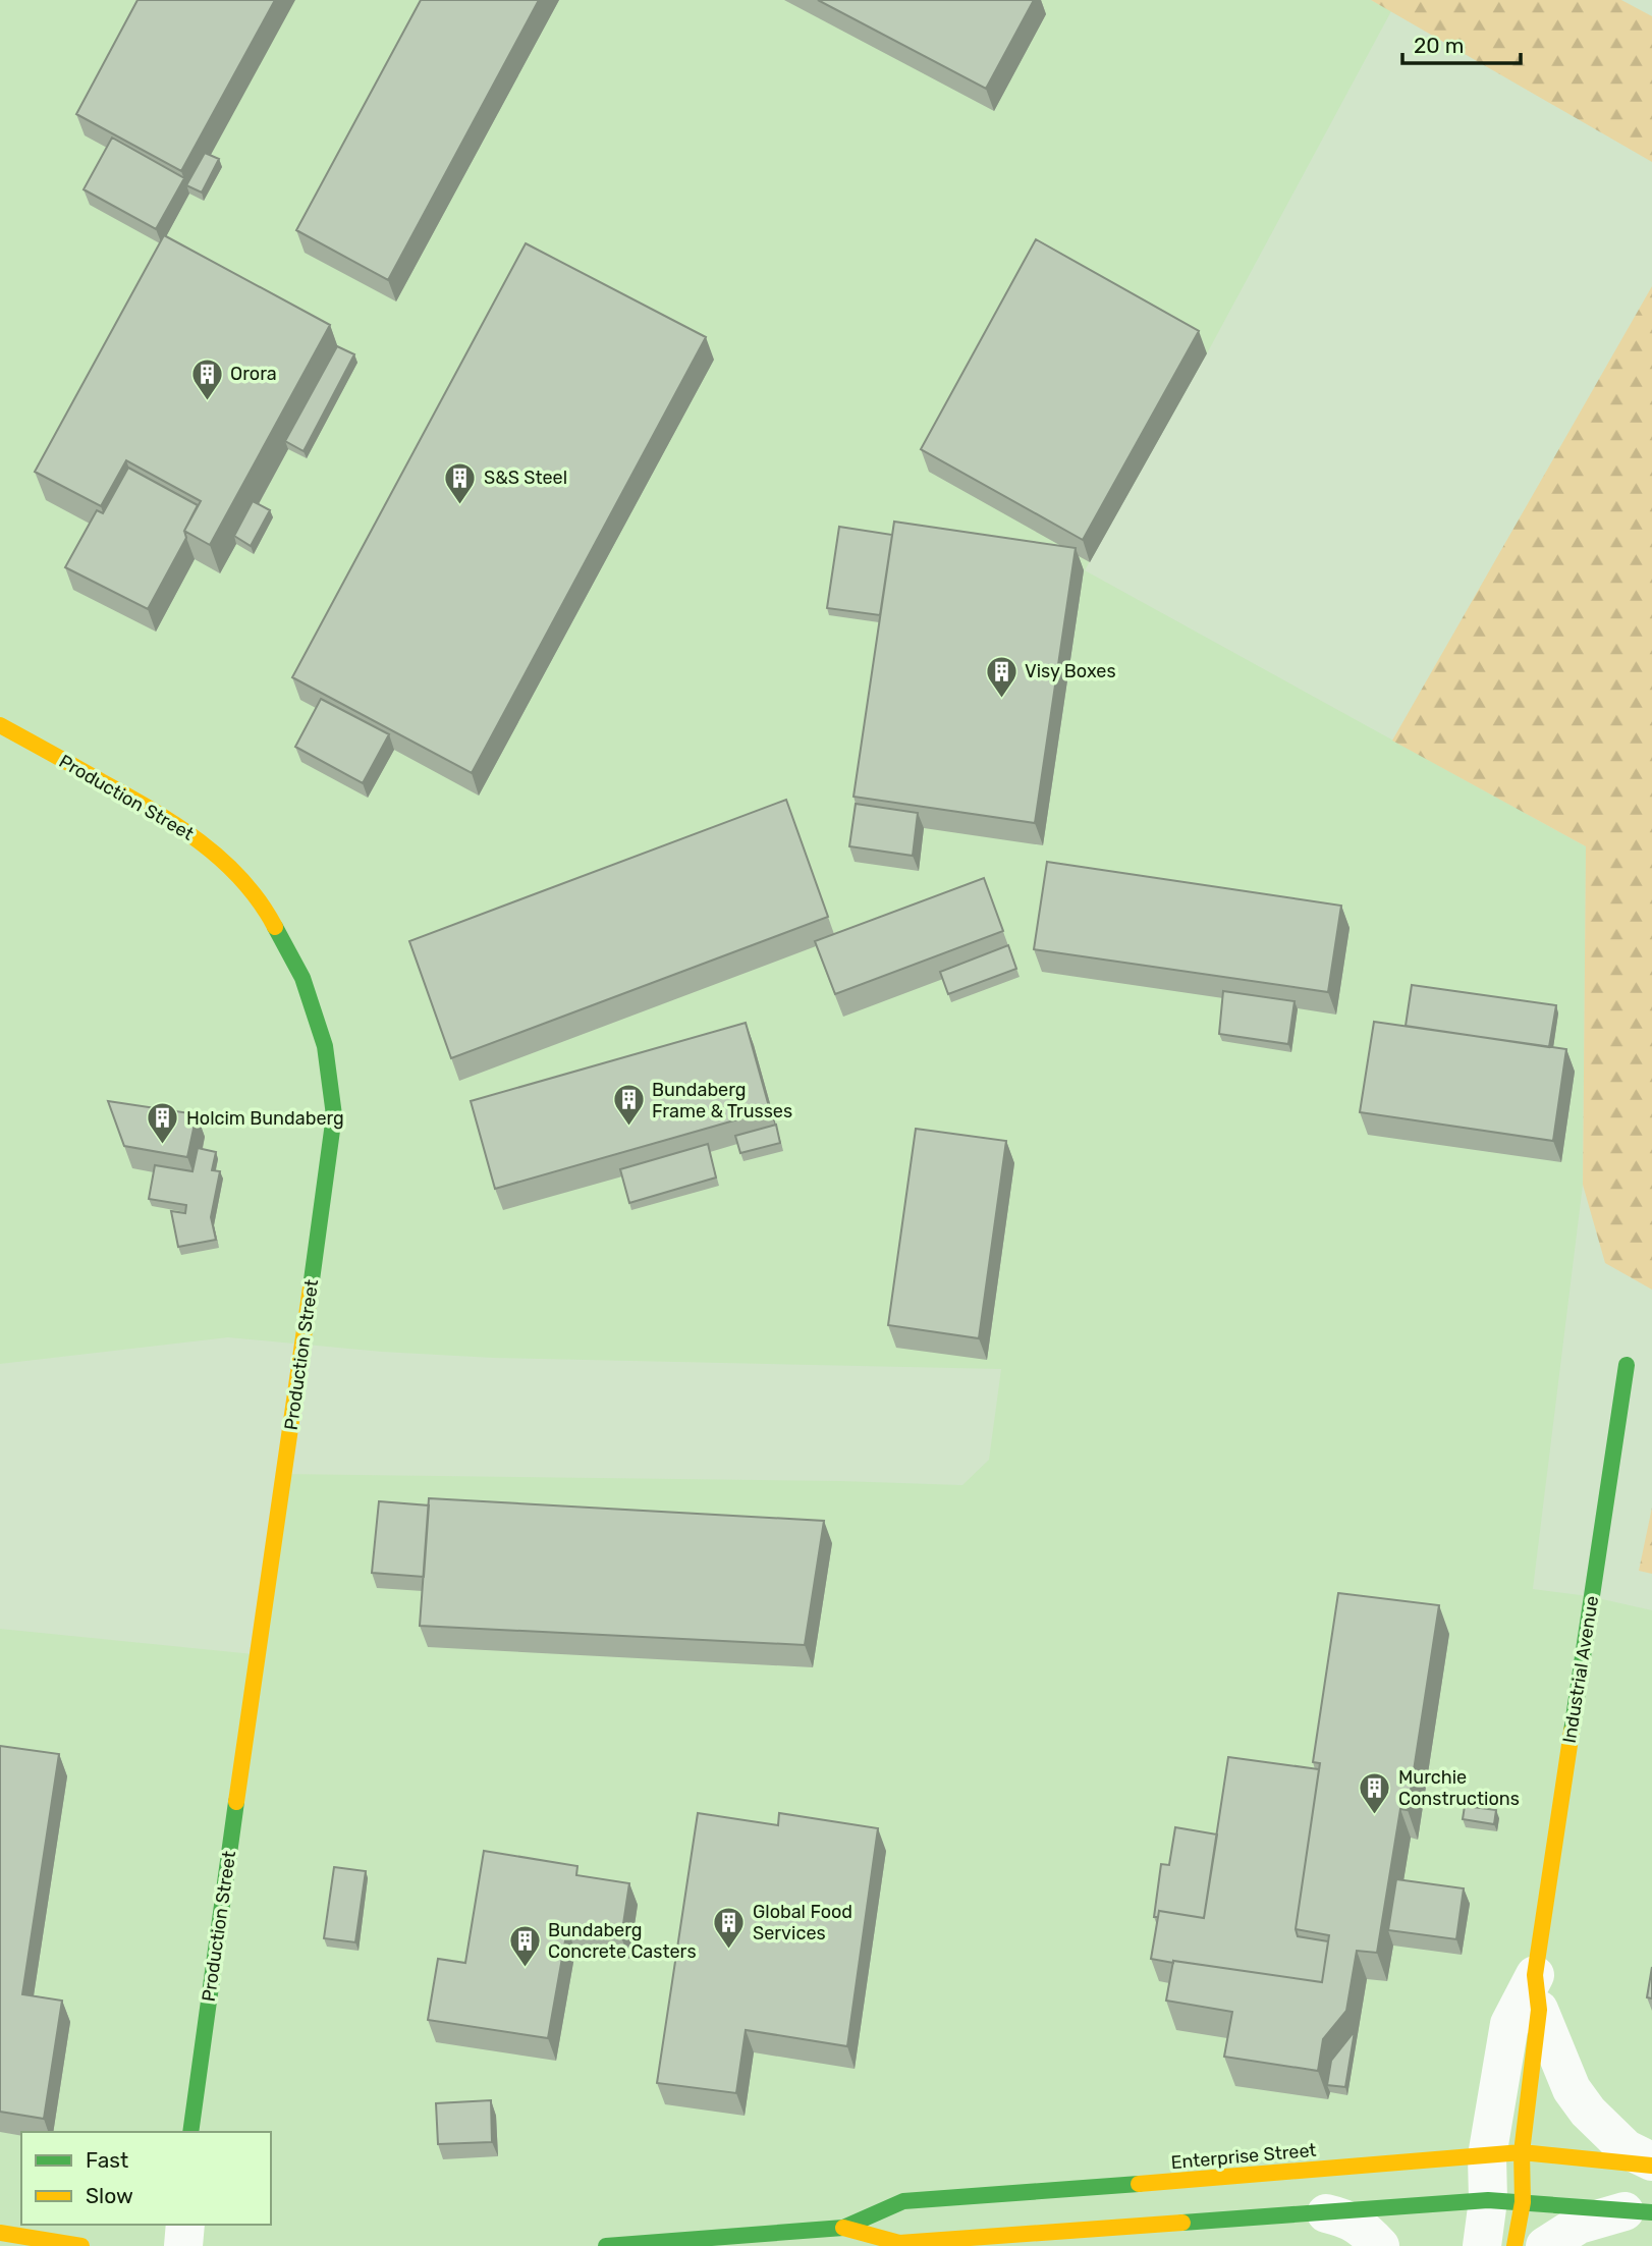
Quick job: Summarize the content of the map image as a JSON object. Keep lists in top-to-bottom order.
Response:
{
  "streets": {
    "street": ["Production Street", "Industrial Avenue", "Enterprise Street"]
  },
  "crossings": [
    ["Industrial Avenue", "Enterprise Street"]
  ],
  "places": {
    "building": [
      "Orora",
      "S&S Steel",
      "Visy Boxes",
      "Bundaberg Frame & Trusses",
      "Holcim Bundaberg",
      "Murchie Constructions",
      "Global Food Services",
      "Bundaberg Concrete Casters"
    ]
  },
  "legend": ["Fast", "Slow"],
  "scale_bar": "20 m"
}
